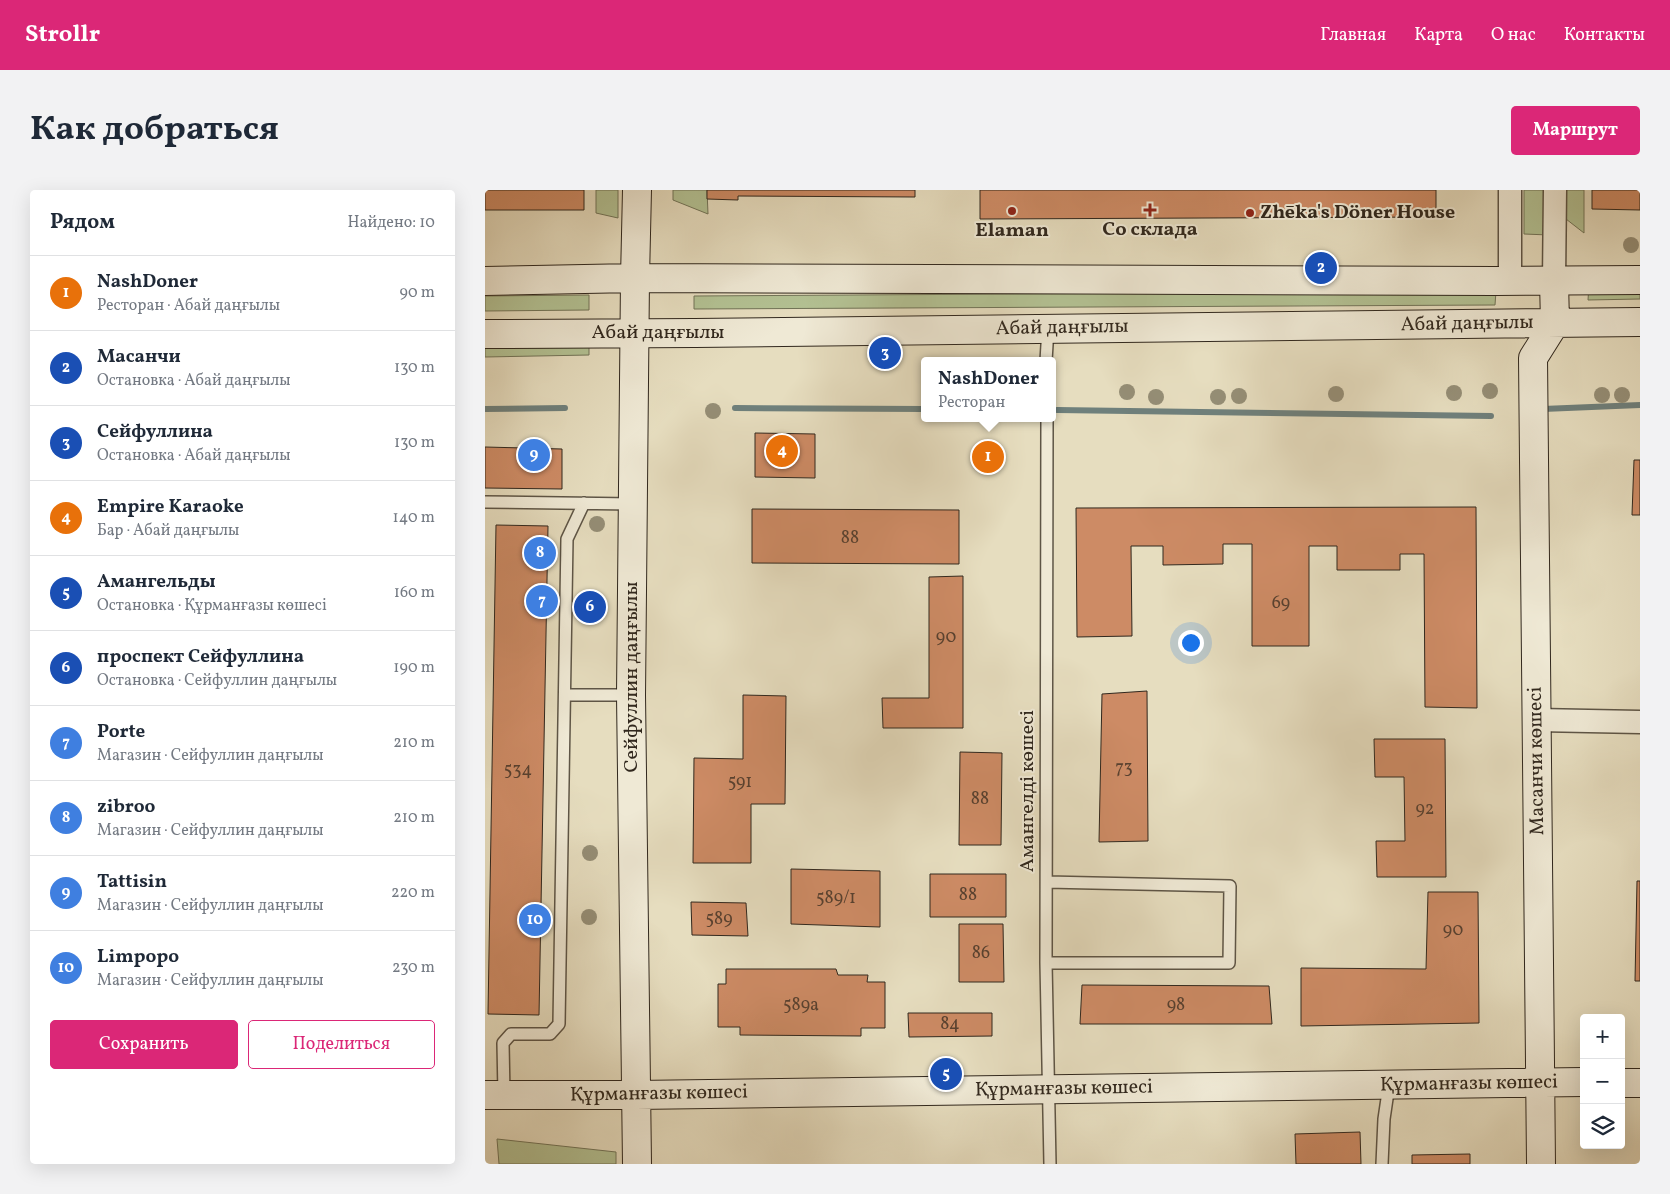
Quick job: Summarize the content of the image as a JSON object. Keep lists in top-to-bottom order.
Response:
{
  "streets": {
    "main road": [
      "Абай даңғылы",
      "Сейфуллин даңғылы",
      "Масанчи көшесі",
      "Құрманғазы көшесі"
    ],
    "lane": ["Амангелді көшесі"]
  },
  "crossings": [
    ["Абай даңғылы", "Сейфуллин даңғылы"],
    ["Сейфуллин даңғылы", "Құрманғазы көшесі"],
    ["Масанчи көшесі", "Құрманғазы көшесі"],
    ["Амангелді көшесі", "Құрманғазы көшесі"]
  ],
  "places": {
    "health": ["Со склада"],
    "other": ["Elaman", "Zhēka's Döner House"]
  },
  "house_numbers": [
    "88",
    "69",
    "90",
    "73",
    "534",
    "591",
    "88",
    "92",
    "88",
    "589/1",
    "589",
    "90",
    "86",
    "589а",
    "98",
    "84"
  ],
  "page": {
    "header": "Strollr",
    "nav": [
      "Главная",
      "Карта",
      "О нас",
      "Контакты"
    ],
    "title": "Как добраться",
    "buttons": [
      "Маршрут",
      ["Сохранить", "Поделиться"]
    ],
    "heading": ["Рядом", "Найдено: 10"],
    "pins": [
      "2",
      "3",
      "4",
      "9",
      "1",
      "8",
      "7",
      "6",
      "10",
      "5"
    ],
    "list": [
      {
        "mark": "1",
        "name": "NashDoner",
        "note": "Ресторан · Абай даңғылы",
        "value": "90 m"
      },
      {
        "mark": "2",
        "name": "Масанчи",
        "note": "Остановка · Абай даңғылы",
        "value": "130 m"
      },
      {
        "mark": "3",
        "name": "Сейфуллина",
        "note": "Остановка · Абай даңғылы",
        "value": "130 m"
      },
      {
        "mark": "4",
        "name": "Empire Karaoke",
        "note": "Бар · Абай даңғылы",
        "value": "140 m"
      },
      {
        "mark": "5",
        "name": "Амангельды",
        "note": "Остановка · Құрманғазы көшесі",
        "value": "160 m"
      },
      {
        "mark": "6",
        "name": "проспект Сейфуллина",
        "note": "Остановка · Сейфуллин даңғылы",
        "value": "190 m"
      },
      {
        "mark": "7",
        "name": "Porte",
        "note": "Магазин · Сейфуллин даңғылы",
        "value": "210 m"
      },
      {
        "mark": "8",
        "name": "zibroo",
        "note": "Магазин · Сейфуллин даңғылы",
        "value": "210 m"
      },
      {
        "mark": "9",
        "name": "Tattisin",
        "note": "Магазин · Сейфуллин даңғылы",
        "value": "220 m"
      },
      {
        "mark": "10",
        "name": "Limpopo",
        "note": "Магазин · Сейфуллин даңғылы",
        "value": "230 m"
      }
    ],
    "popup": ["NashDoner", "Ресторан"],
    "map_buttons": ["+", "−"]
  }
}
